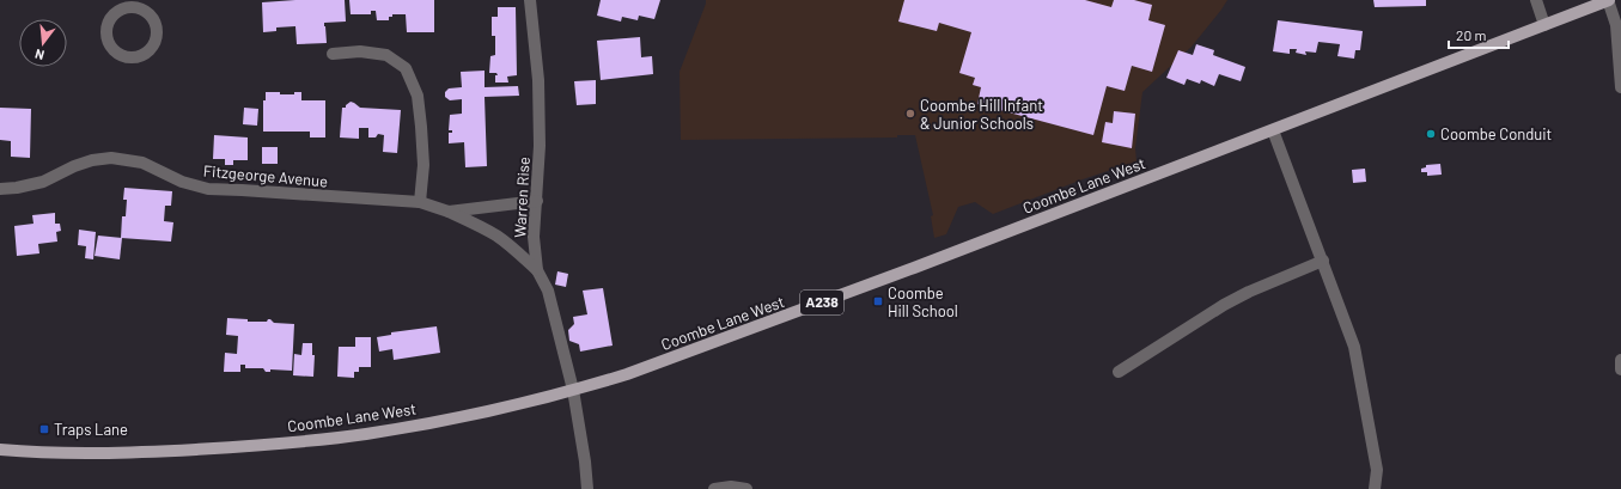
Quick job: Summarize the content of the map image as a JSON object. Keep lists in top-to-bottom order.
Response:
{
  "streets": {
    "main road": ["Coombe Lane West", "A238"],
    "street": ["Fitzgeorge Avenue", "Warren Rise"]
  },
  "crossings": [
    ["Fitzgeorge Avenue", "Warren Rise"],
    ["Coombe Lane West", "Warren Rise"]
  ],
  "places": {
    "other": ["Coombe Hill Infant & Junior Schools", "Coombe Conduit"],
    "transit": ["Coombe Hill School", "Traps Lane"]
  },
  "scale_bar": "20 m",
  "north": "bottom"
}
